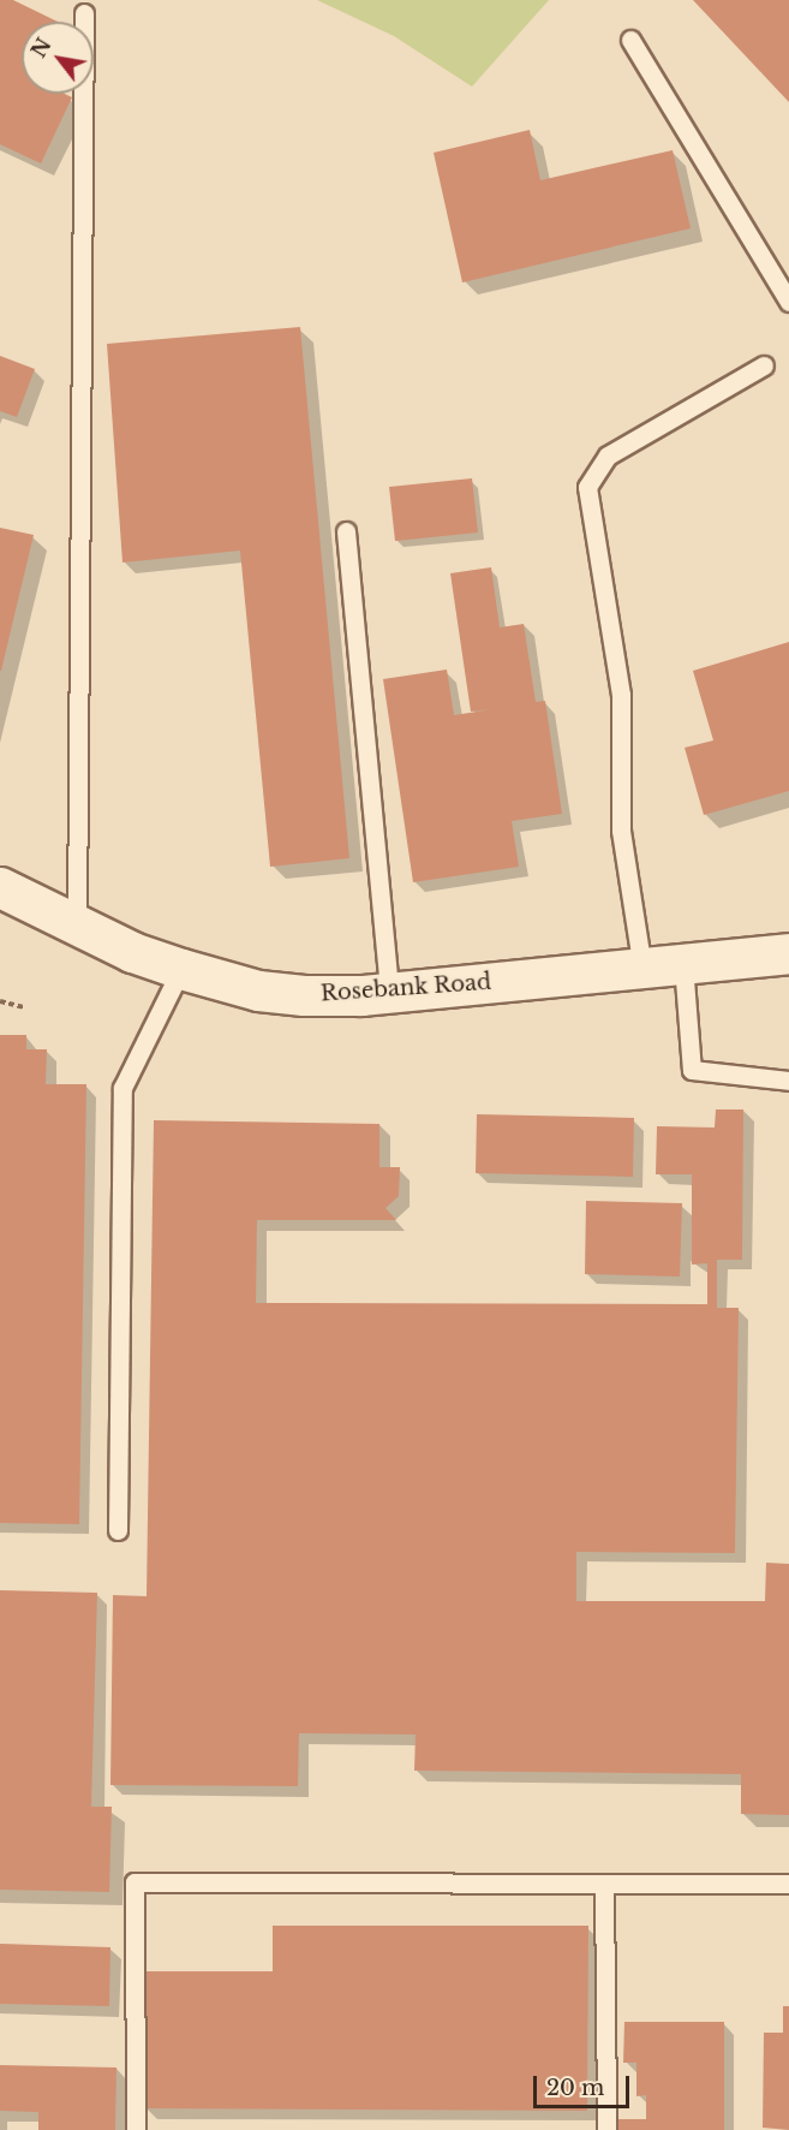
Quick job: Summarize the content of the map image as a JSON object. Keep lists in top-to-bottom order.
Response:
{
  "streets": {
    "main road": ["Rosebank Road"]
  },
  "scale_bar": "20 m",
  "north": "top left"
}
